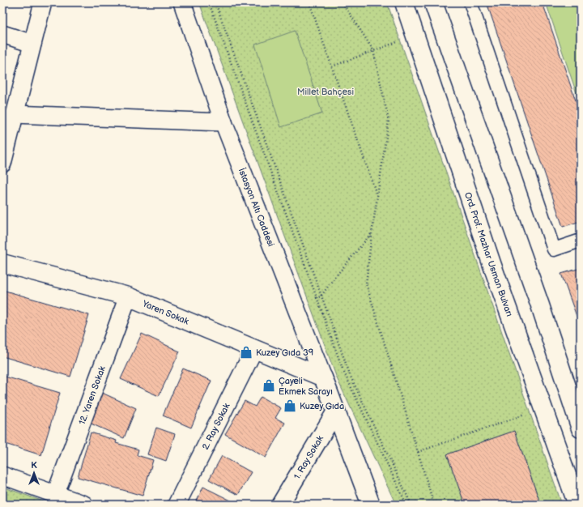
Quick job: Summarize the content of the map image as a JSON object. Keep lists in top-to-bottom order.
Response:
{
  "streets": {
    "main road": ["İstasyon Altı Caddesi", "Ord. Prof. Mazhar Usman Bulvarı", "Yaren Sokak"],
    "street": ["12. Yaren Sokak", "2. Ray Sokak", "1. Ray Sokak"]
  },
  "crossings": [
    ["İstasyon Altı Caddesi", "Yaren Sokak"],
    ["İstasyon Altı Caddesi", "1. Ray Sokak"],
    ["Yaren Sokak", "12. Yaren Sokak"],
    ["Yaren Sokak", "2. Ray Sokak"]
  ],
  "parks": ["Millet Bahçesi"],
  "places": {
    "shop": ["Kuzey Gıda 39", "Çayeli Ekmek Sarayı", "Kuzey Gıda"]
  },
  "north": "top"
}
